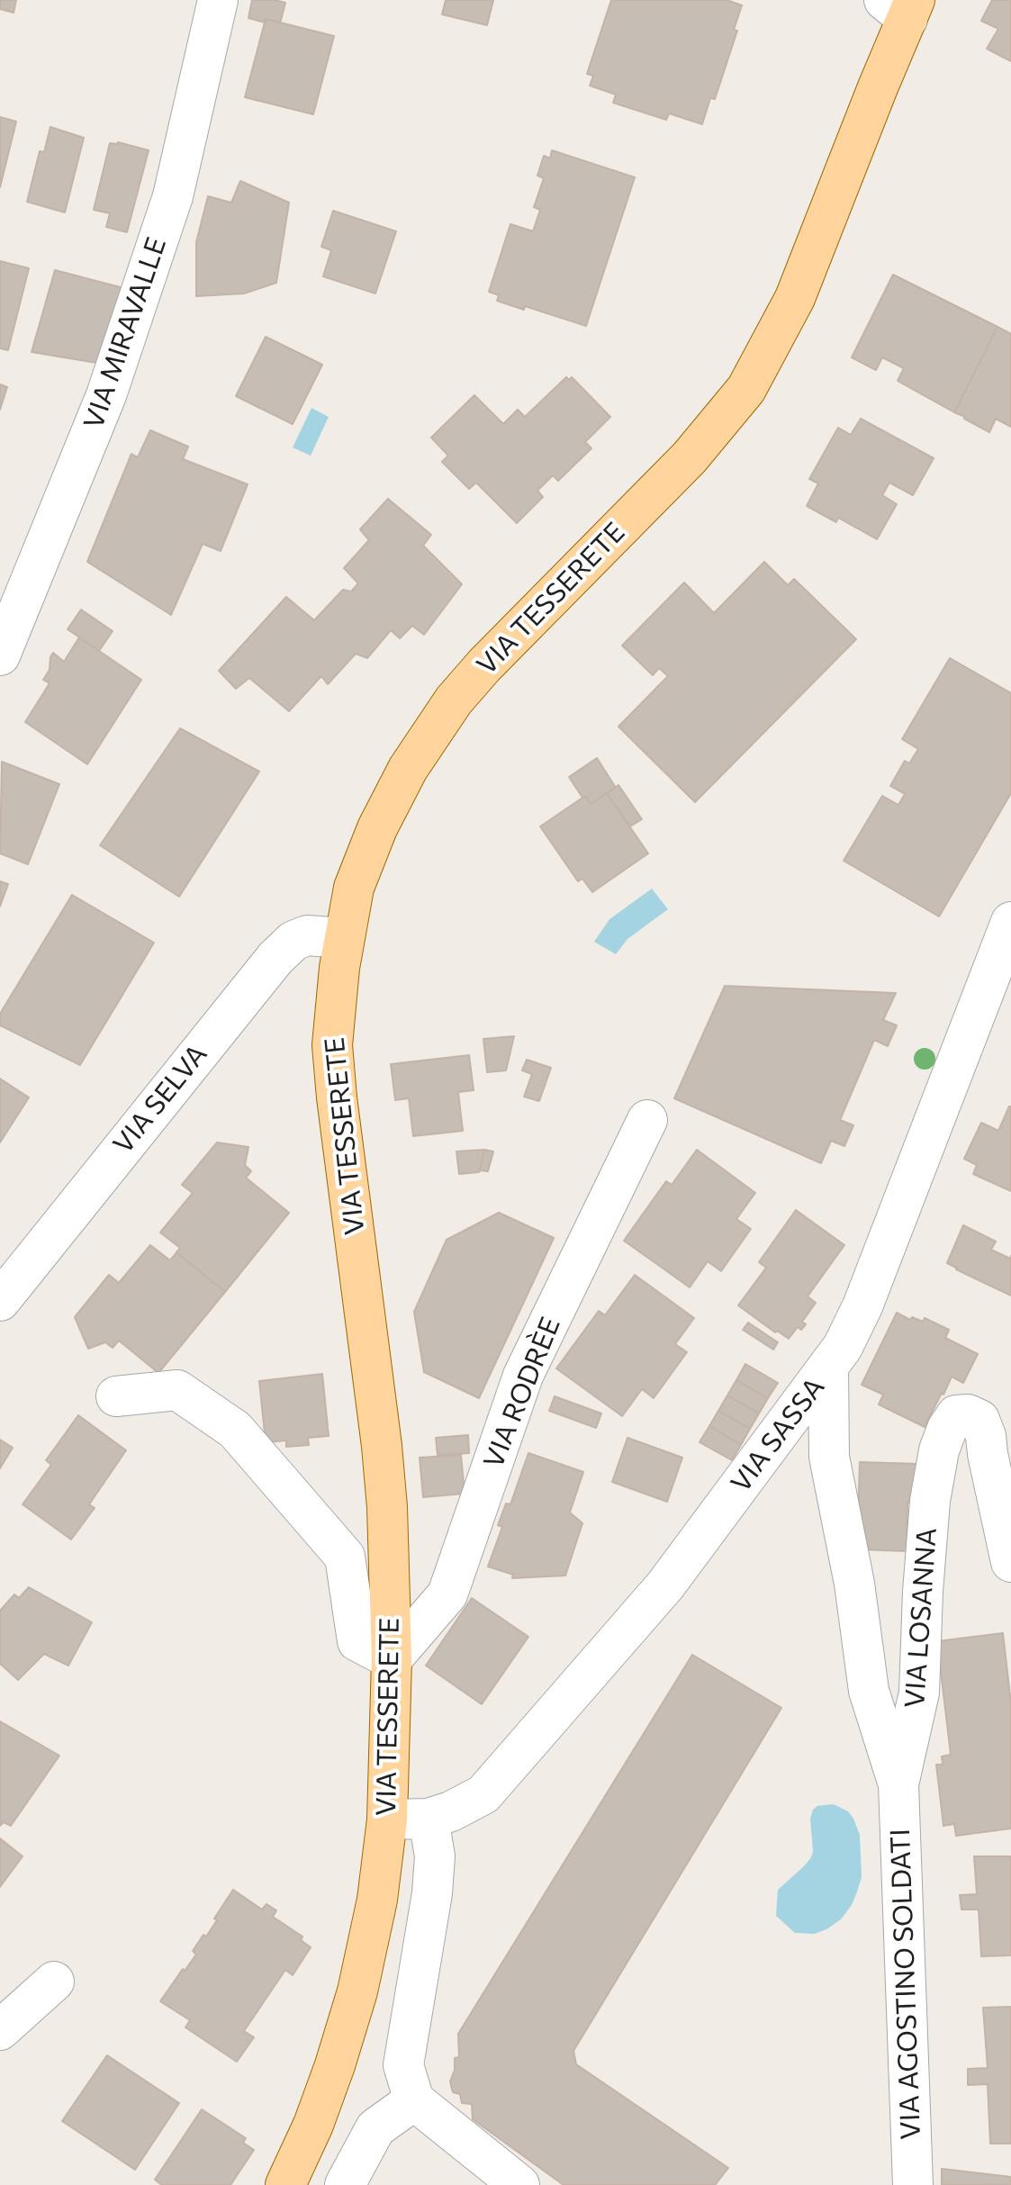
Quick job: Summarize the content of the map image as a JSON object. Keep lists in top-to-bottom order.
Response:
{
  "streets": {
    "main road": ["VIA TESSERETE"],
    "street": [
      "VIA MIRAVALLE",
      "VIA SELVA",
      "VIA RODRÈE",
      "VIA SASSA",
      "VIA LOSANNA",
      "VIA AGOSTINO SOLDATI"
    ]
  },
  "crossings": [
    ["VIA TESSERETE", "VIA SELVA"],
    ["VIA TESSERETE", "VIA RODRÈE"],
    ["VIA TESSERETE", "VIA SASSA"],
    ["VIA SASSA", "VIA LOSANNA"],
    ["VIA LOSANNA", "VIA AGOSTINO SOLDATI"]
  ]
}
